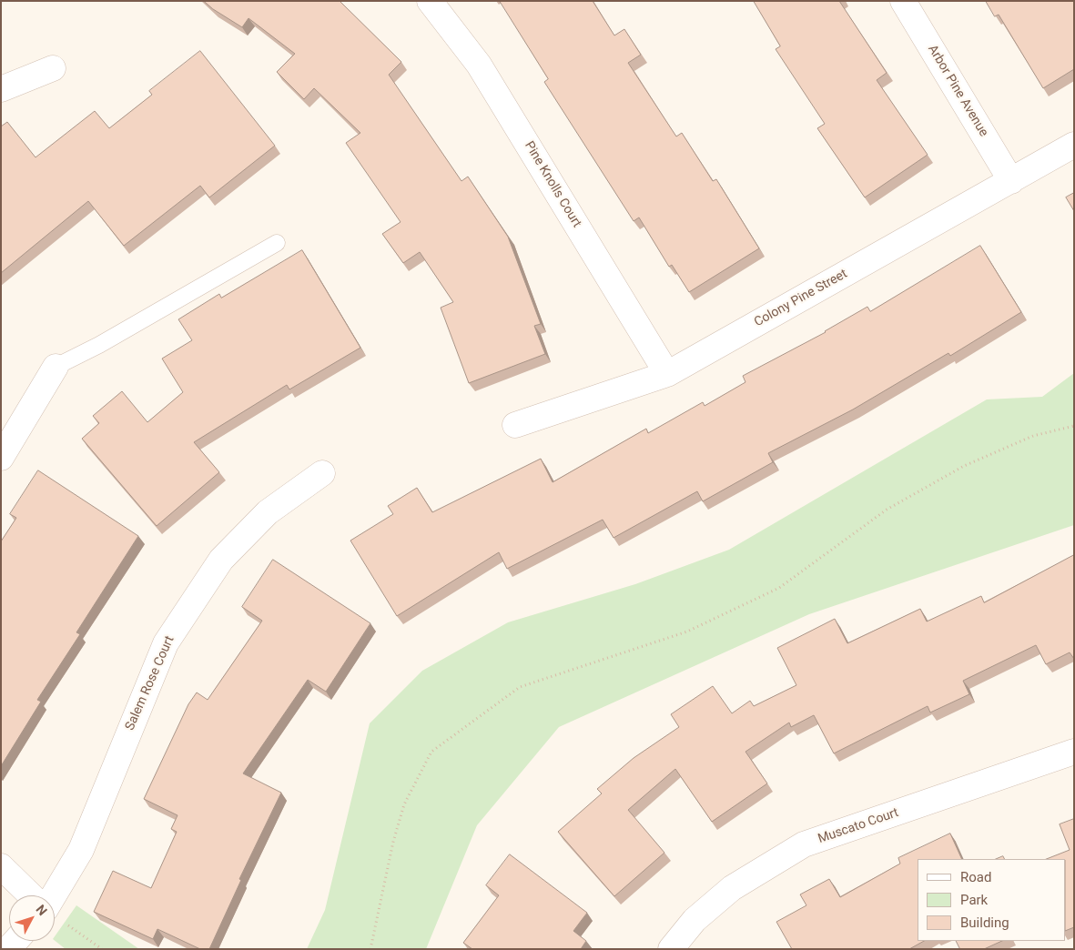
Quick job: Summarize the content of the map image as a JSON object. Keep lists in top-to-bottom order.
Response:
{
  "streets": {
    "street": [
      "Arbor Pine Avenue",
      "Pine Knolls Court",
      "Colony Pine Street",
      "Salem Rose Court",
      "Muscato Court"
    ]
  },
  "crossings": [
    ["Arbor Pine Avenue", "Colony Pine Street"],
    ["Pine Knolls Court", "Colony Pine Street"]
  ],
  "legend": ["Road", "Park", "Building"],
  "north": "top right"
}
